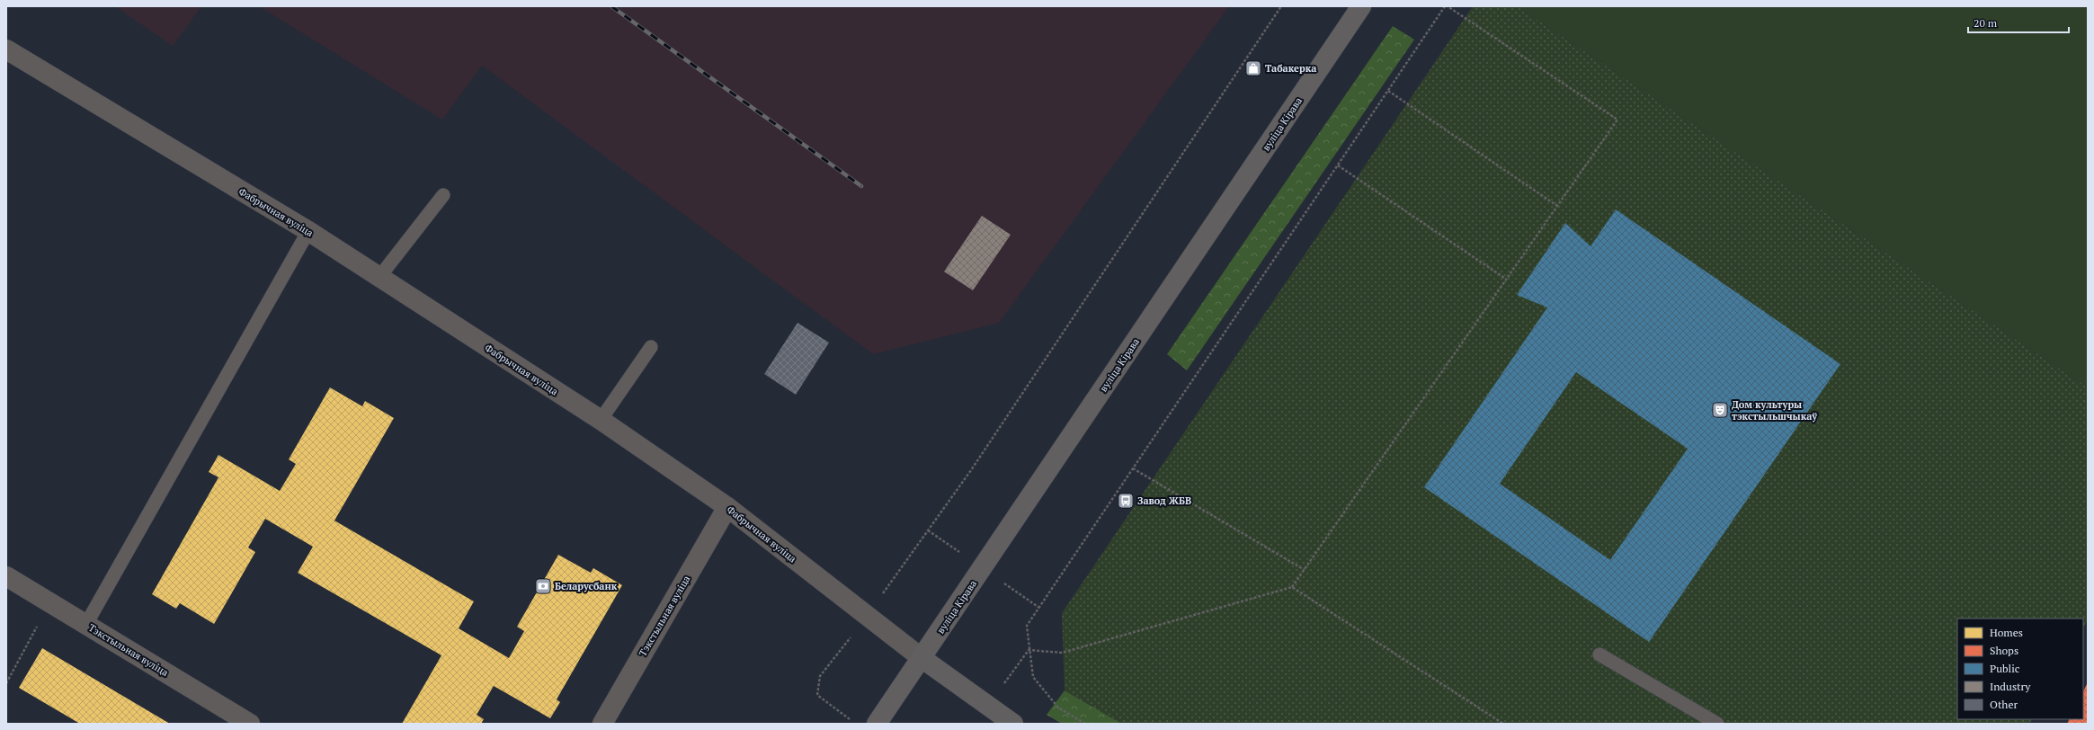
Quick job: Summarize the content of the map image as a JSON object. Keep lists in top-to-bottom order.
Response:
{
  "streets": {
    "main road": ["вуліца Кірава", "Фабрычная вуліца"],
    "street": ["Тэкстыльная вуліца"]
  },
  "crossings": [
    ["вуліца Кірава", "Фабрычная вуліца"],
    ["Фабрычная вуліца", "Тэкстыльная вуліца"]
  ],
  "places": {
    "shop": ["Табакерка"],
    "theatre": ["Дом культуры тэкстыльшчыкаў"],
    "bus stop": ["Завод ЖБВ"],
    "bank": ["Беларусбанк"]
  },
  "legend": [
    "Homes",
    "Shops",
    "Public",
    "Industry",
    "Other"
  ],
  "scale_bar": "20 m"
}
